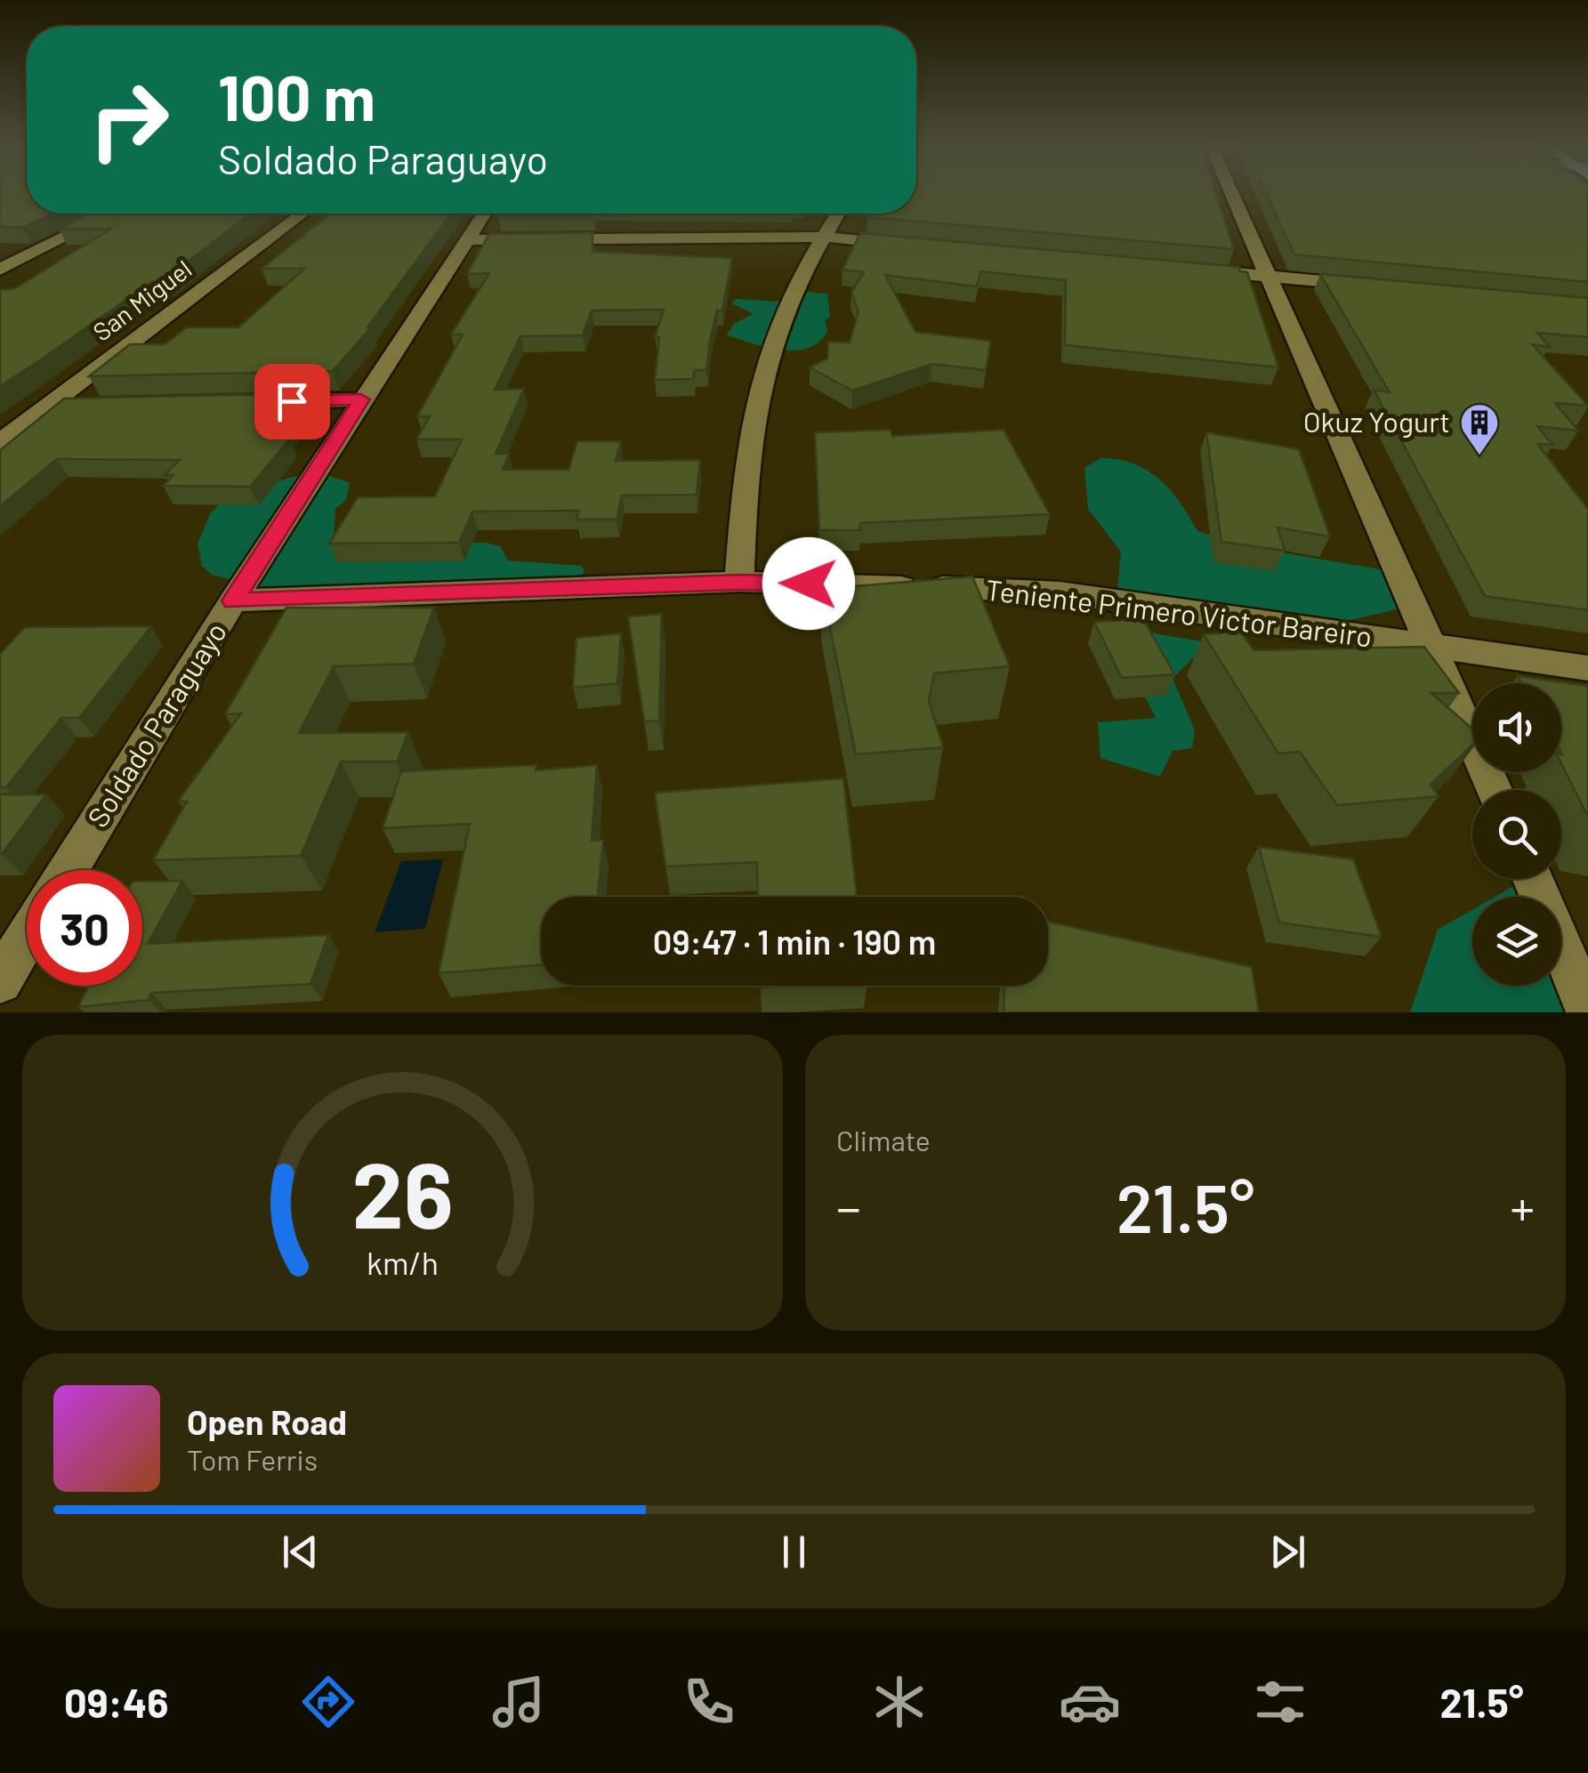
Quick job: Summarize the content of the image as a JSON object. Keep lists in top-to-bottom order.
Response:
{
  "streets": {
    "street": ["San Miguel", "Teniente Primero Victor Bareiro", "Soldado Paraguayo"]
  },
  "crossings": [
    ["Teniente Primero Victor Bareiro", "Soldado Paraguayo"]
  ],
  "places": {
    "building": ["Okuz Yogurt"]
  },
  "page": {
    "turn": ["100 m", "Soldado Paraguayo"],
    "limit": "30",
    "trip": "09:47 · 1 min · 190 m",
    "tile": "Climate",
    "heat": ["−", "21.5°", "+"],
    "song": ["Open Road", "Tom Ferris"],
    "tabs": ["09:46", "21.5°"],
    "gauge": ["26", "km/h"]
  }
}
